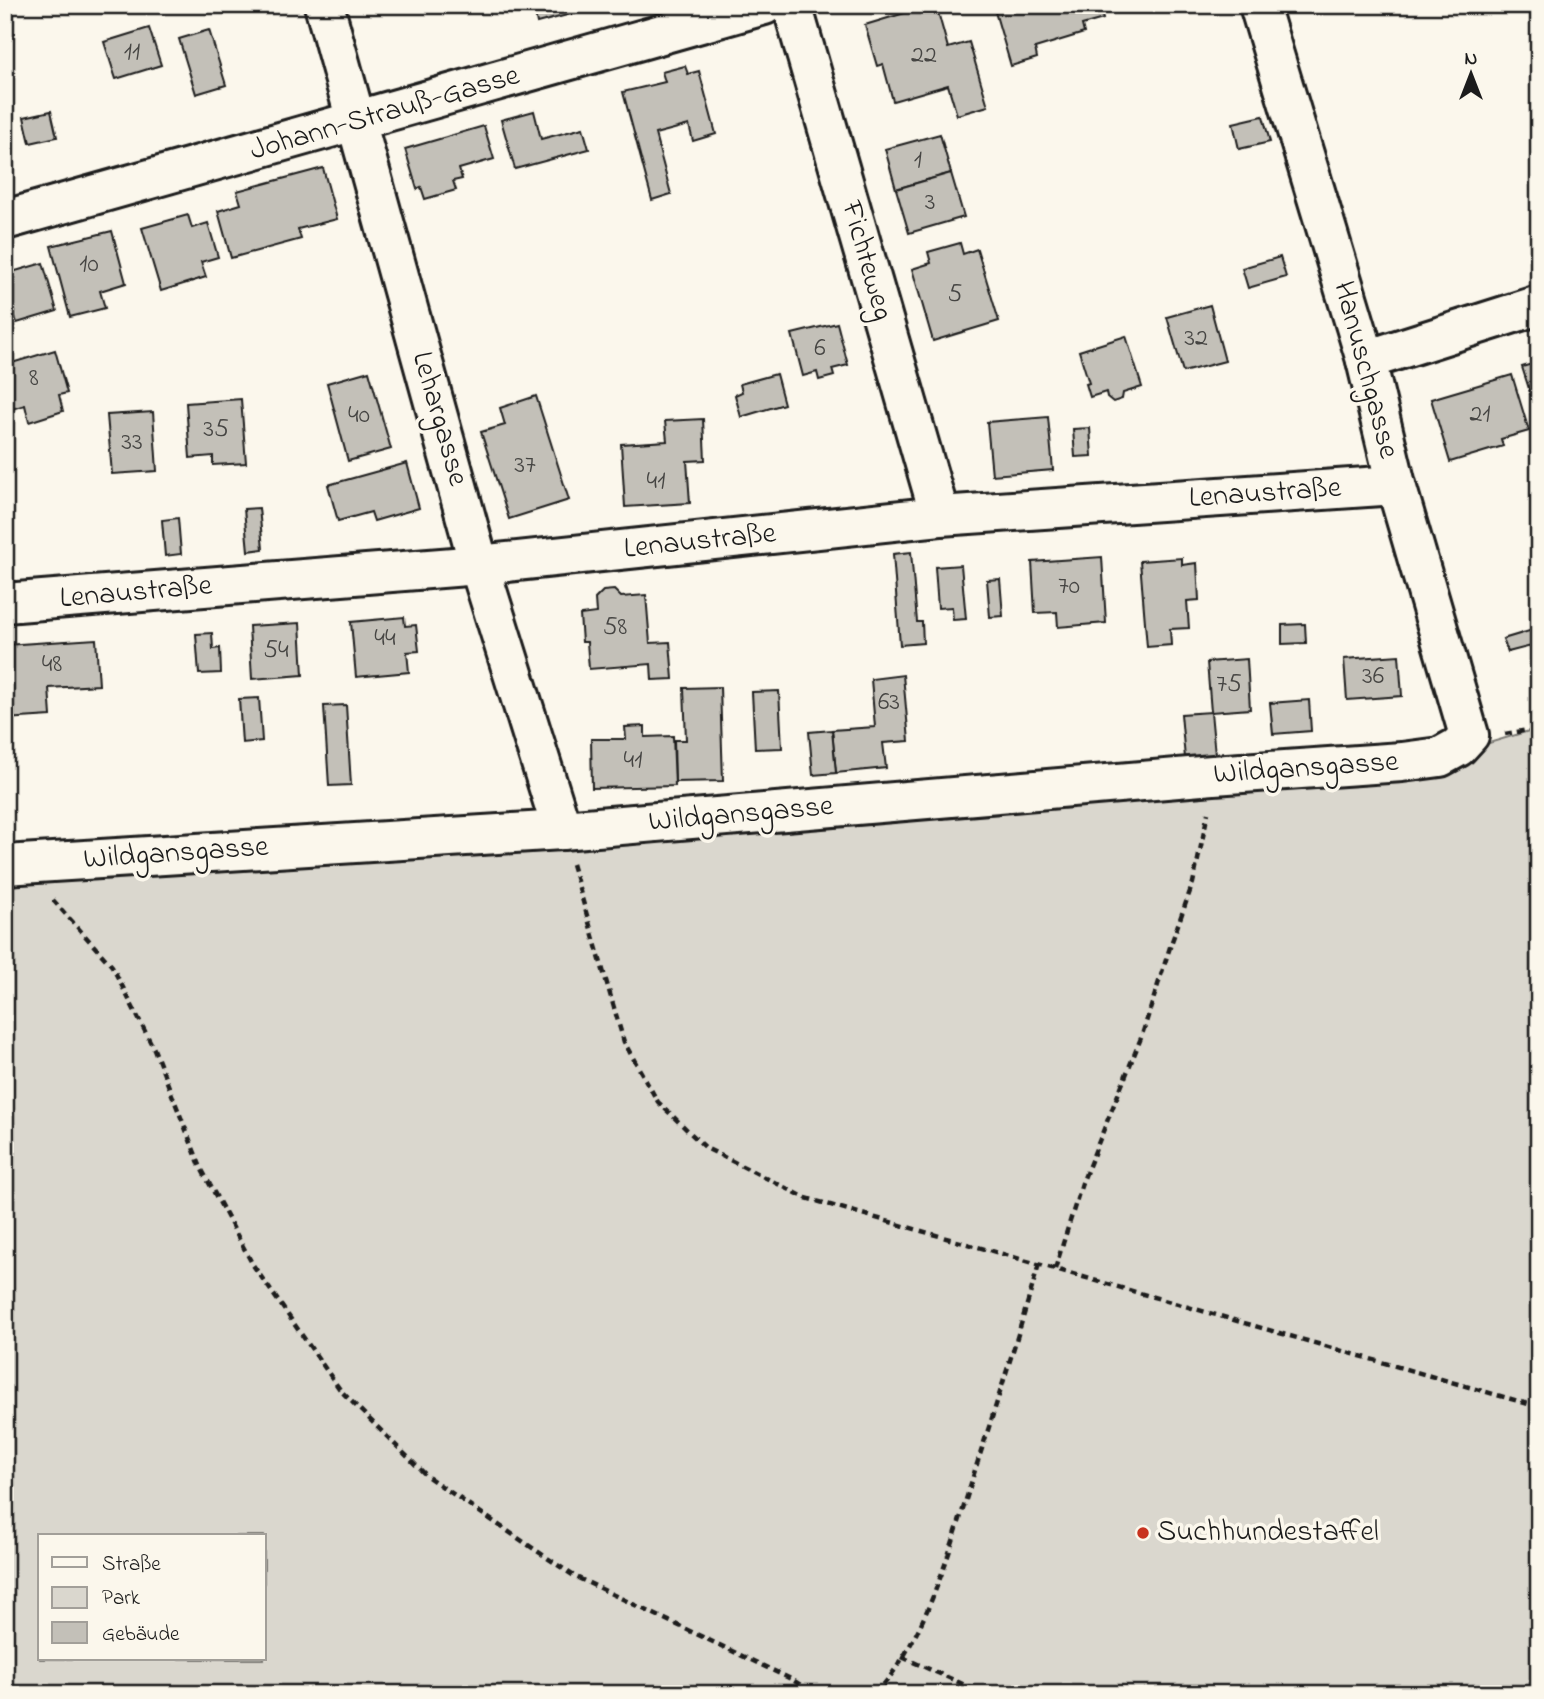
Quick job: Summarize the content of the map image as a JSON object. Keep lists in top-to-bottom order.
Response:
{
  "streets": {
    "street": [
      "Johann-Strauß-Gasse",
      "Fichteweg",
      "Hanuschgasse",
      "Lehargasse",
      "Lenaustraße",
      "Wildgansgasse"
    ]
  },
  "crossings": [
    ["Johann-Strauß-Gasse", "Lehargasse"],
    ["Fichteweg", "Lenaustraße"],
    ["Hanuschgasse", "Lenaustraße"],
    ["Hanuschgasse", "Wildgansgasse"],
    ["Lehargasse", "Lenaustraße"],
    ["Lehargasse", "Wildgansgasse"]
  ],
  "places": ["Suchhundestaffel"],
  "house_numbers": [
    "11",
    "22",
    "1",
    "3",
    "10",
    "5",
    "32",
    "6",
    "8",
    "21",
    "40",
    "35",
    "33",
    "37",
    "41",
    "70",
    "58",
    "44",
    "54",
    "48",
    "36",
    "75",
    "63",
    "41"
  ],
  "legend": ["Straße", "Park", "Gebäude"],
  "north": "top"
}
